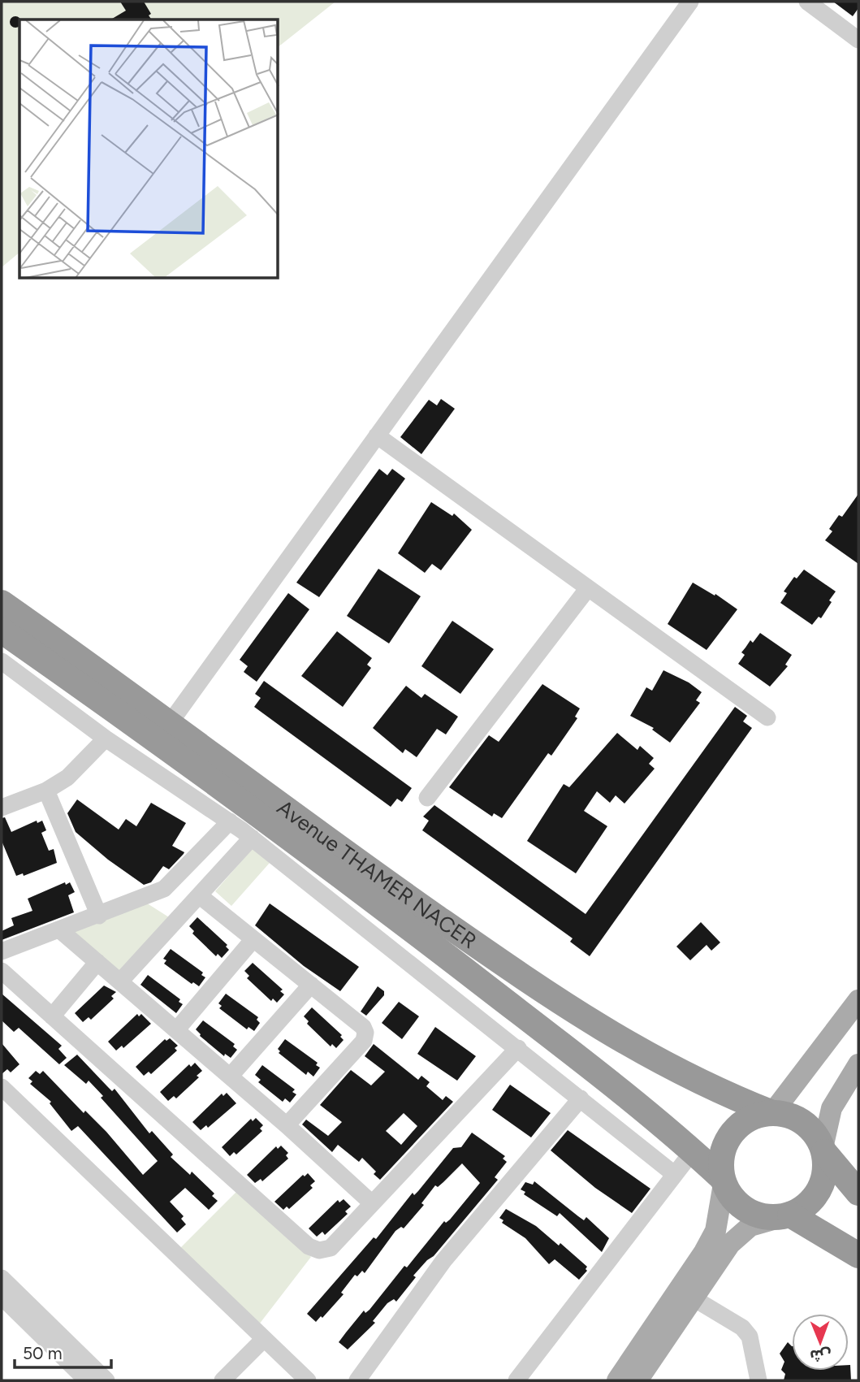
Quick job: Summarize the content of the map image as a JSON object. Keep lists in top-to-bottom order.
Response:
{
  "streets": {
    "highway": ["Avenue THAMER NACER"]
  },
  "scale_bar": "50 m",
  "north": "bottom"
}
